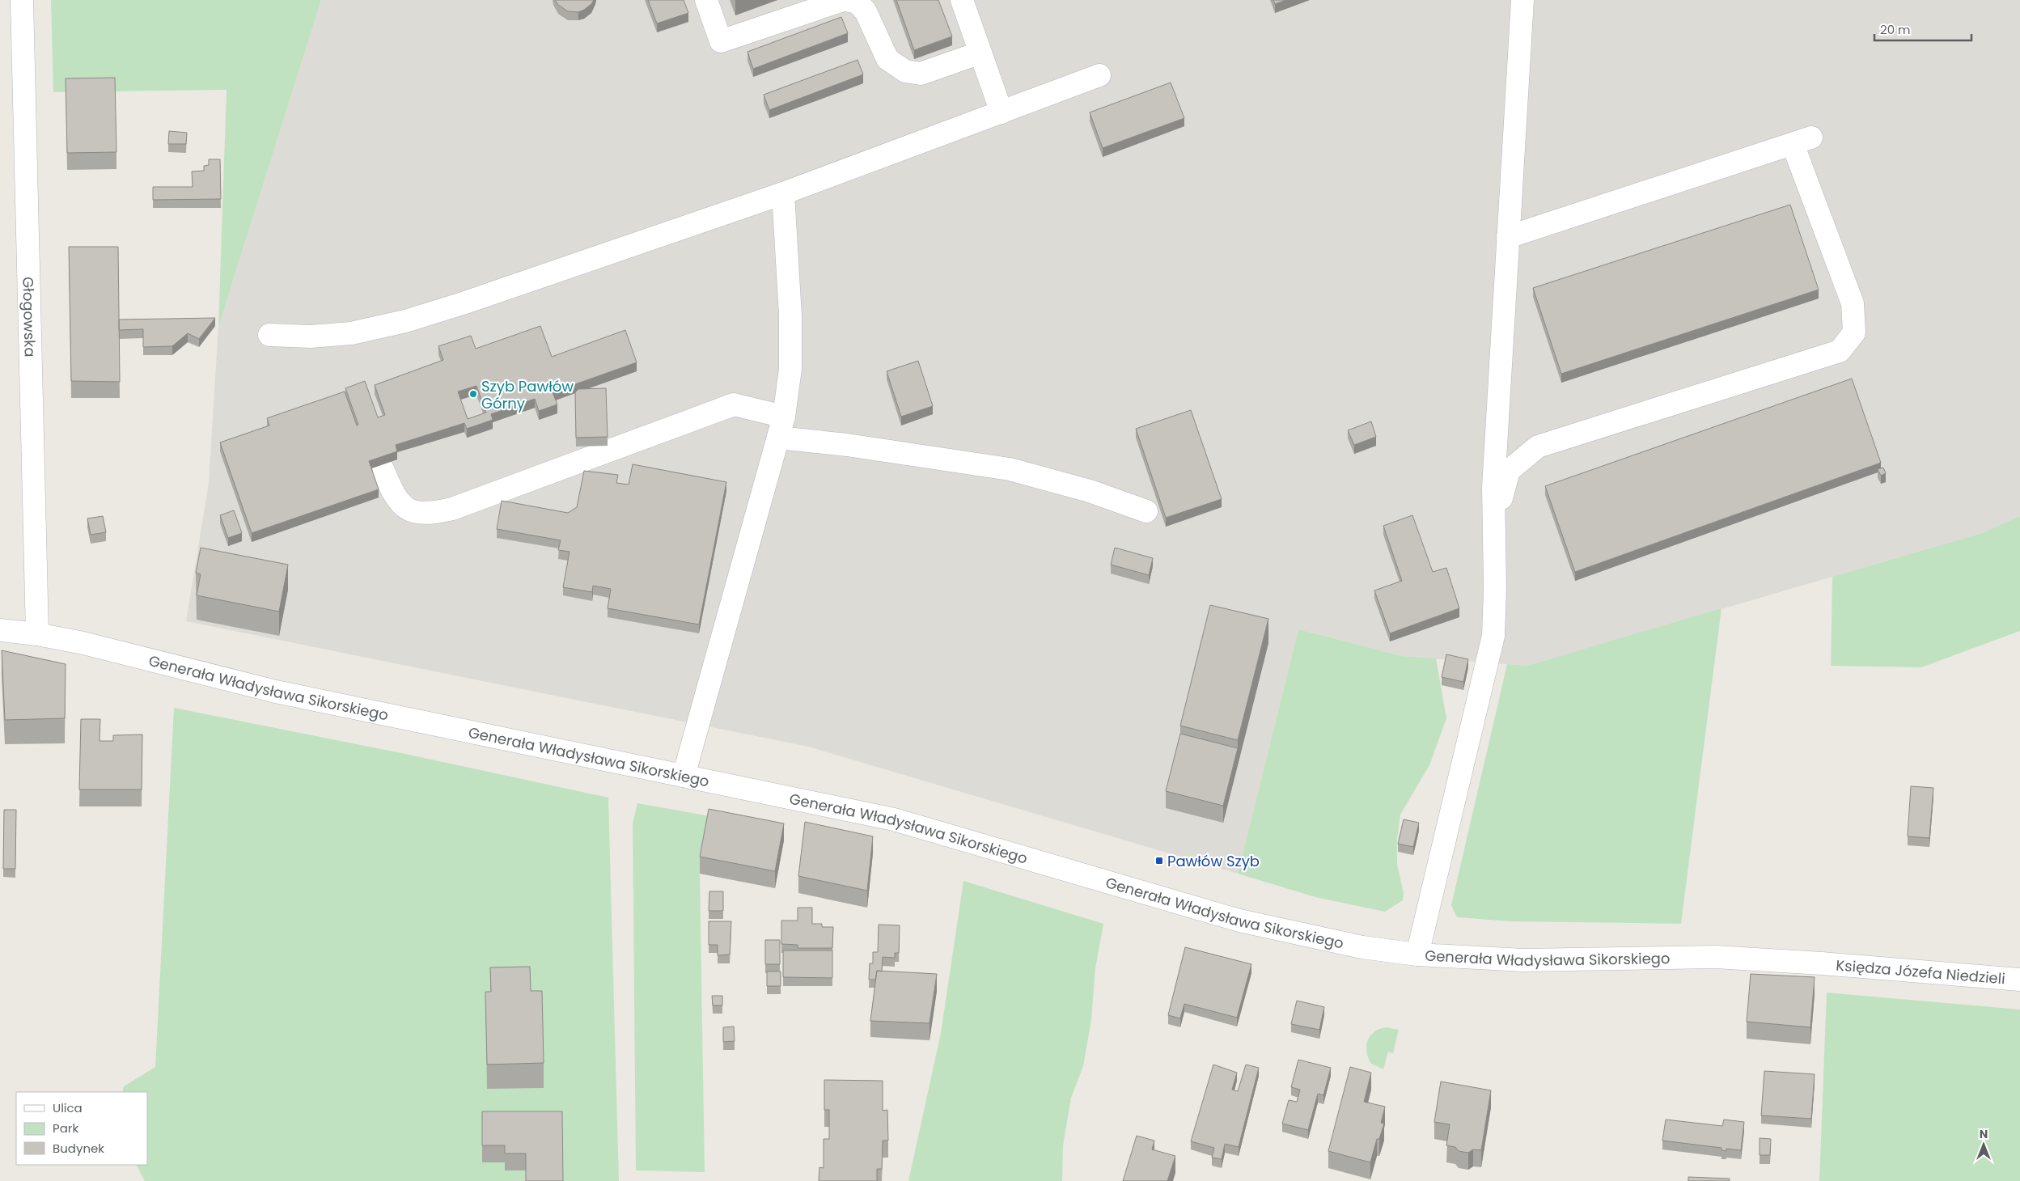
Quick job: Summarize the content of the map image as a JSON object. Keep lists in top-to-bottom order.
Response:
{
  "streets": {
    "street": ["Głogowska", "Generała Władysława Sikorskiego", "Księdza Józefa Niedzieli"]
  },
  "crossings": [
    ["Głogowska", "Generała Władysława Sikorskiego"],
    ["Generała Władysława Sikorskiego", "Księdza Józefa Niedzieli"]
  ],
  "places": {
    "other": ["Szyb Pawłów Górny"],
    "transit": ["Pawłów Szyb"]
  },
  "legend": ["Ulica", "Park", "Budynek"],
  "scale_bar": "20 m",
  "north": "top"
}
